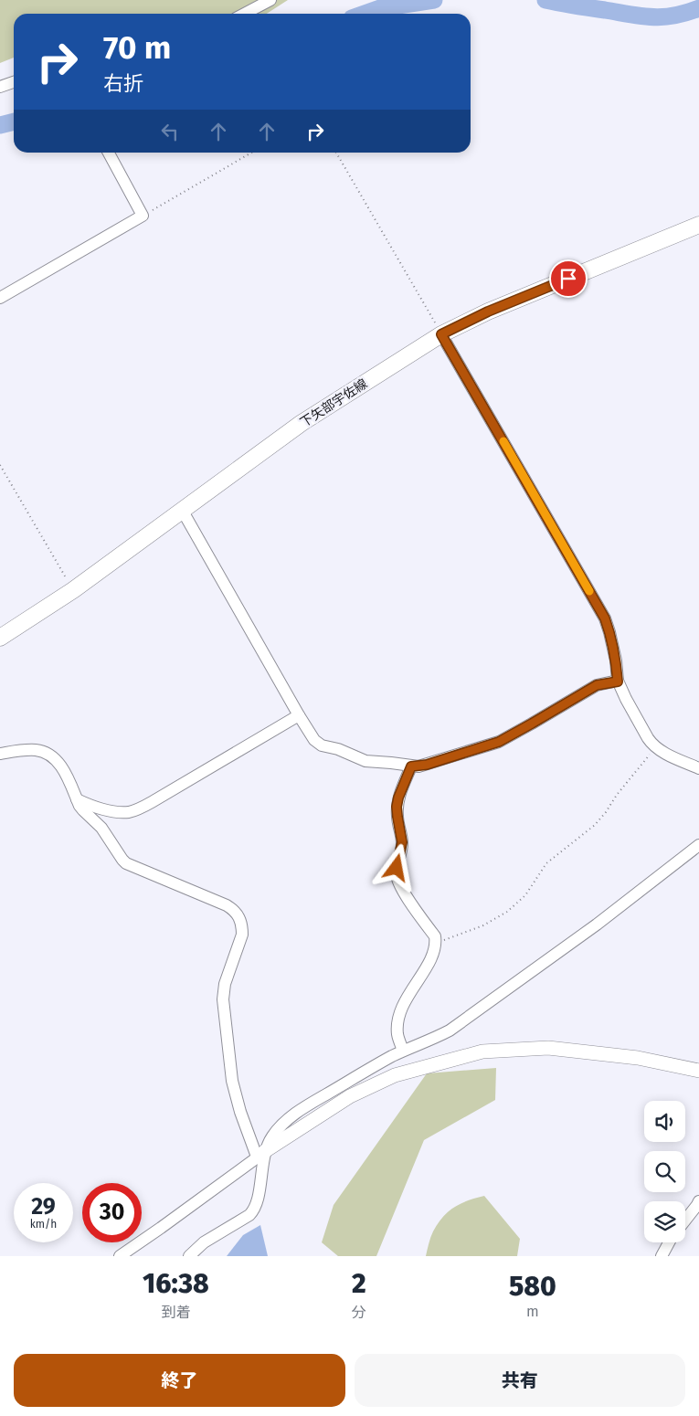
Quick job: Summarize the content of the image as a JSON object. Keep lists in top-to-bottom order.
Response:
{
  "streets": {
    "main road": ["下矢部宇佐線"]
  },
  "page": {
    "turn": ["70 m", "右折"],
    "speed": "29 km/h",
    "limit": "30",
    "eta": [
      "16:38",
      "到着",
      "2",
      "分",
      "580",
      "m"
    ],
    "buttons": ["終了", "共有"]
  }
}
